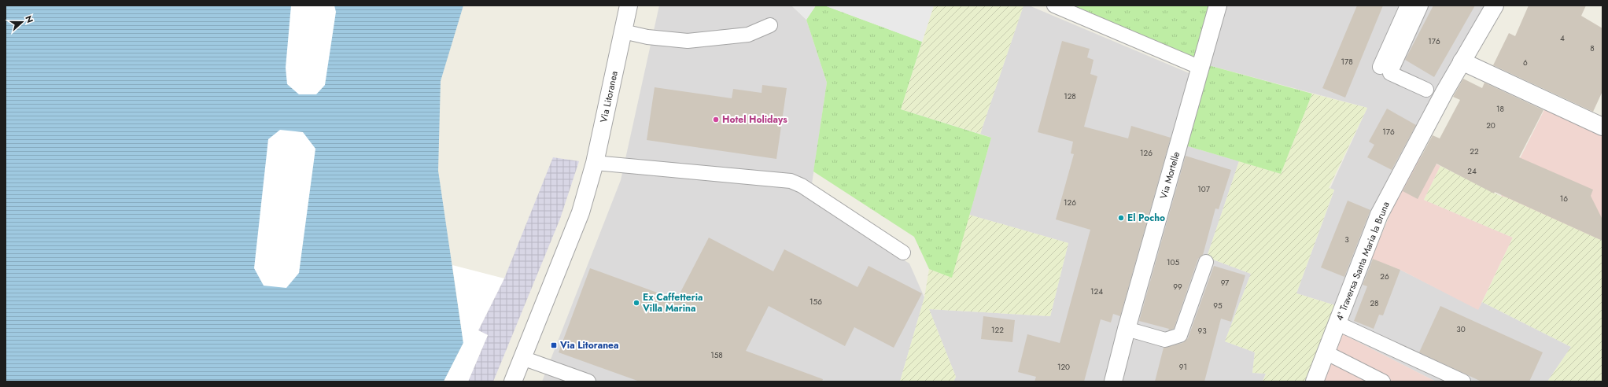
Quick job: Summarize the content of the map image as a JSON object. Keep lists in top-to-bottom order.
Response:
{
  "streets": {
    "street": ["Via Litoranea", "Via Mortelle", "4ª Traversa Santa Maria la Bruna"]
  },
  "places": {
    "other": ["Hotel Holidays", "El Pocho", "Ex Caffetteria Villa Marina"],
    "transit": ["Via Litoranea"]
  },
  "house_numbers": [
    "4",
    "176",
    "8",
    "178",
    "6",
    "128",
    "18",
    "20",
    "176",
    "22",
    "126",
    "24",
    "107",
    "16",
    "126",
    "3",
    "105",
    "26",
    "97",
    "99",
    "124",
    "156",
    "28",
    "95",
    "30",
    "122",
    "93",
    "158",
    "120",
    "91"
  ],
  "north": "right"
}
